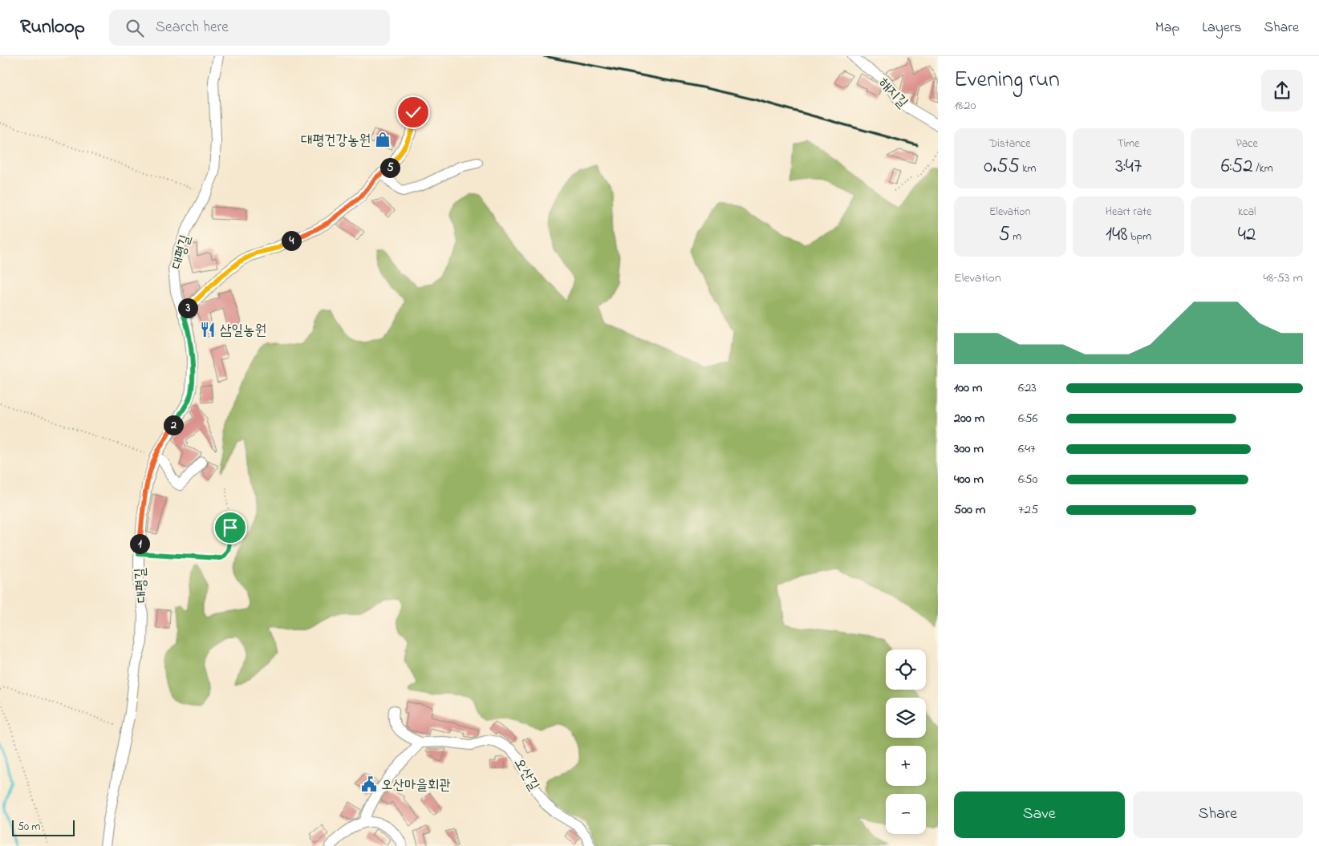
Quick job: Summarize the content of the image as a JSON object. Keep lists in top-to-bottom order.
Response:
{
  "streets": {
    "lane": ["해지길", "대평길", "오산길"]
  },
  "places": {
    "shop": ["대평건강농원"],
    "restaurant": ["삼일농원"],
    "public building": ["오산마을회관"]
  },
  "scale_bar": "50 m",
  "page": {
    "header": "Runloop",
    "search": "Search here",
    "nav": ["Map", "Layers", "Share"],
    "heading": ["Evening run", "18:20"],
    "stats": [
      ["Distance", "0.55 km"],
      ["Time", "3:47"],
      ["Pace", "6:52 /km"],
      ["Elevation", "5 m"],
      ["Heart rate", "148 bpm"],
      ["kcal", "42"]
    ],
    "pins": [
      "5",
      "4",
      "3",
      "2",
      "1"
    ],
    "chart": ["Elevation", "48–53 m"],
    "list": [
      {
        "name": "100 m",
        "note": "6:23"
      },
      {
        "name": "200 m",
        "note": "6:56"
      },
      {
        "name": "300 m",
        "note": "6:47"
      },
      {
        "name": "400 m",
        "note": "6:50"
      },
      {
        "name": "500 m",
        "note": "7:25"
      }
    ],
    "map_buttons": ["+", "−"],
    "buttons": ["Save", "Share"],
    "scale": "50 m"
  }
}
